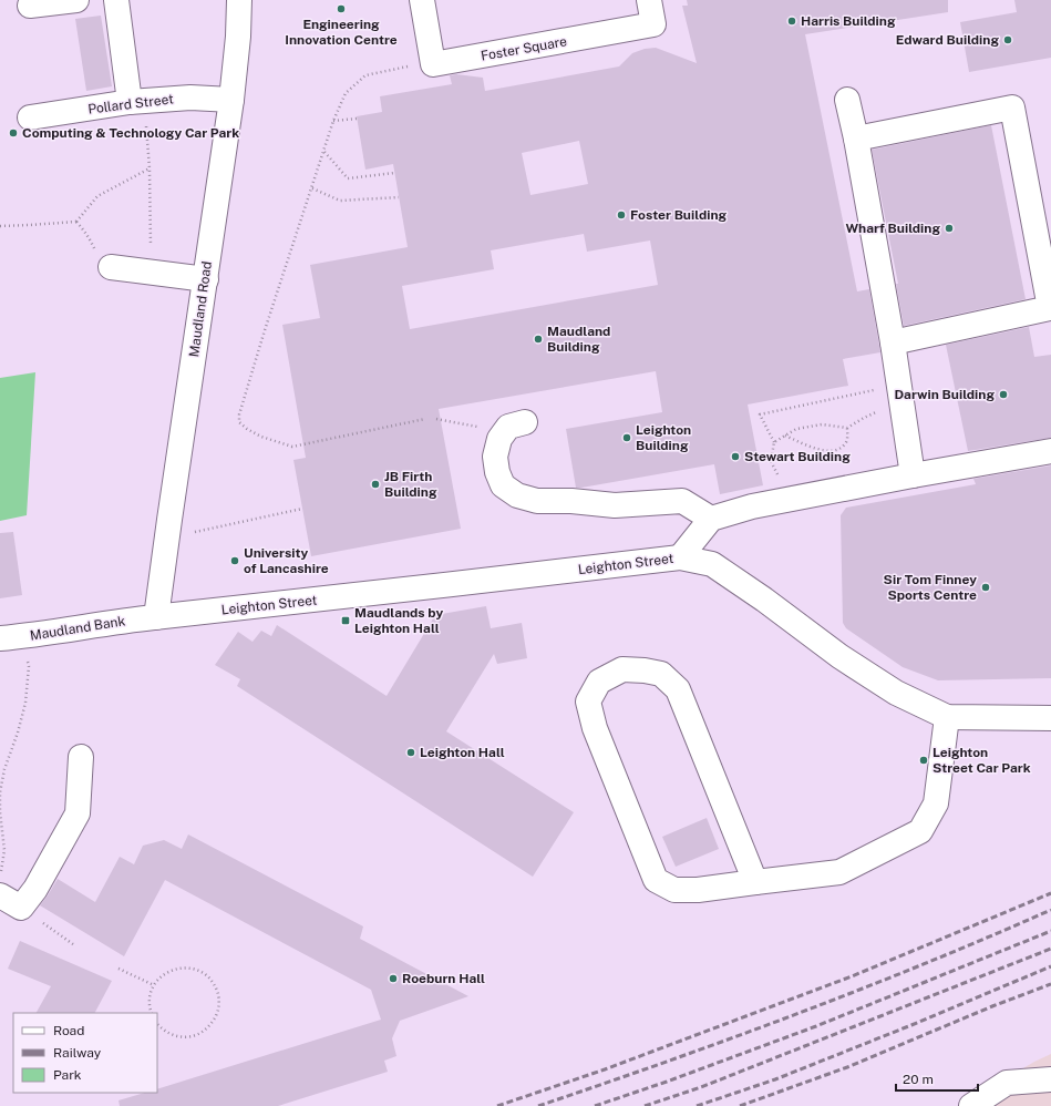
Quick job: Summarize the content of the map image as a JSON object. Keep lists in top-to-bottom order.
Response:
{
  "streets": {
    "street": [
      "Foster Square",
      "Pollard Street",
      "Maudland Road",
      "Leighton Street",
      "Maudland Bank"
    ]
  },
  "crossings": [
    ["Pollard Street", "Maudland Road"],
    ["Maudland Road", "Leighton Street"],
    ["Maudland Road", "Maudland Bank"],
    ["Leighton Street", "Maudland Bank"]
  ],
  "places": {
    "other": [
      "Engineering Innovation Centre",
      "Harris Building",
      "Edward Building",
      "Computing & Technology Car Park",
      "Foster Building",
      "Wharf Building",
      "Maudland Building",
      "Darwin Building",
      "Leighton Building",
      "Stewart Building",
      "JB Firth Building",
      "University of Lancashire",
      "Sir Tom Finney Sports Centre",
      "Leighton Hall",
      "Leighton Street Car Park",
      "Roeburn Hall"
    ],
    "transit": ["Maudlands by Leighton Hall"]
  },
  "legend": ["Road", "Railway", "Park"],
  "scale_bar": "20 m"
}
